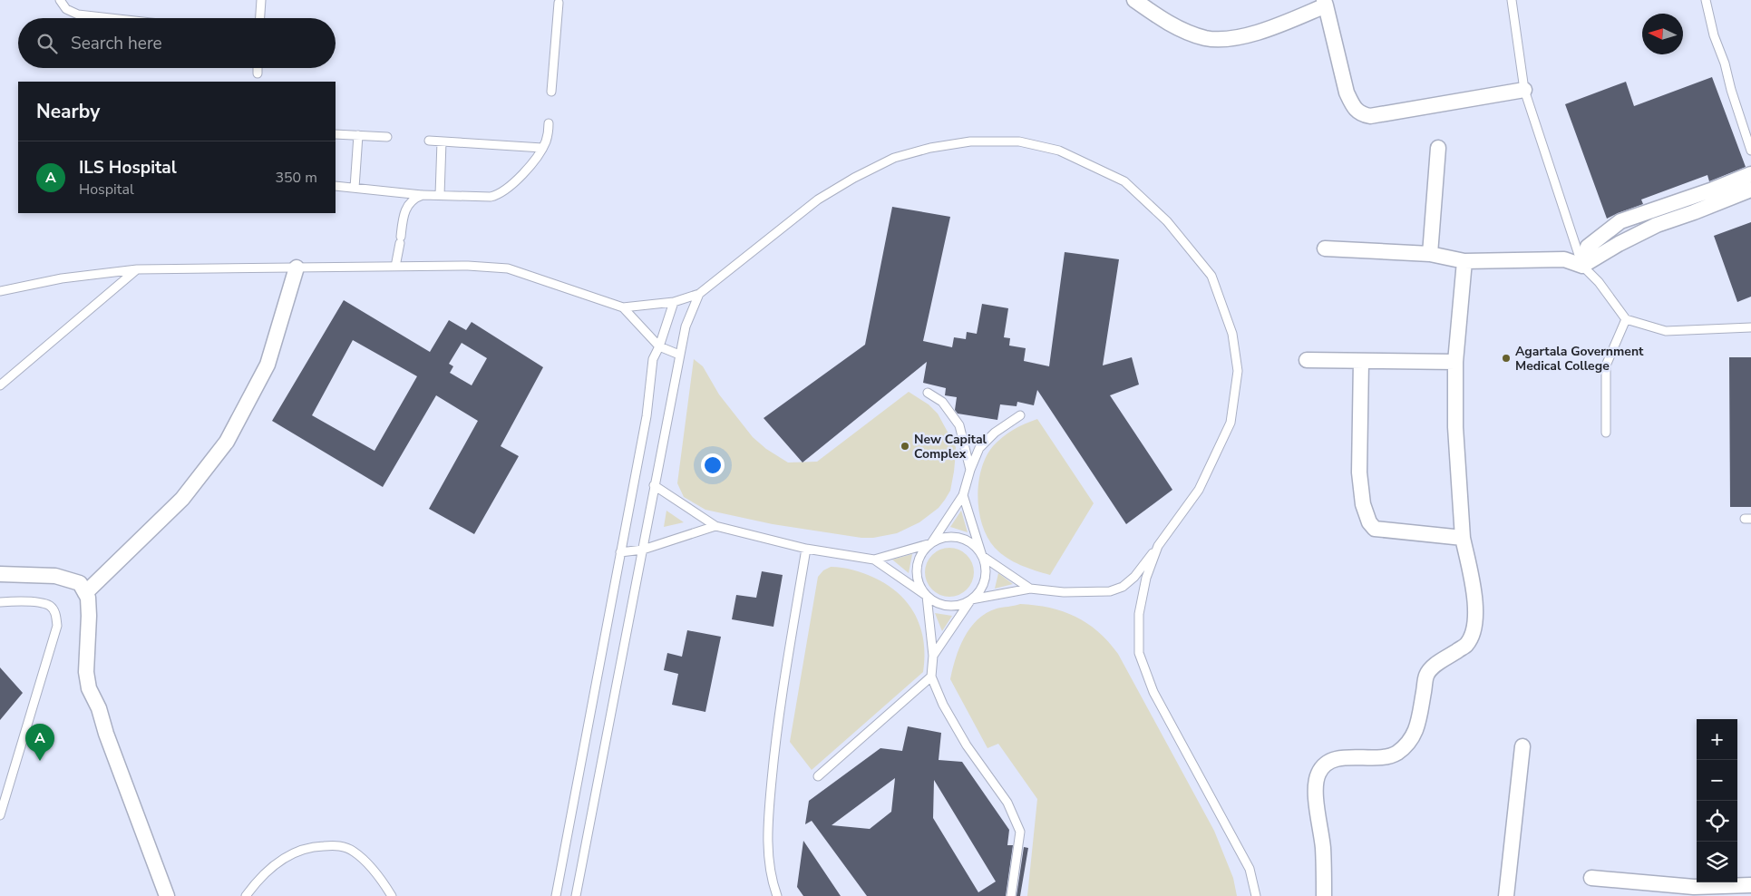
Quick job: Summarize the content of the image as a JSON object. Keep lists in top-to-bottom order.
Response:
{
  "places": ["Agartala Government Medical College", "New Capital Complex"],
  "north": "left",
  "page": {
    "search": "Search here",
    "heading": "Nearby",
    "list": [
      {
        "mark": "A",
        "name": "ILS Hospital",
        "note": "Hospital",
        "value": "350 m"
      }
    ],
    "map_buttons": ["+", "−"],
    "pins": "A"
  }
}
